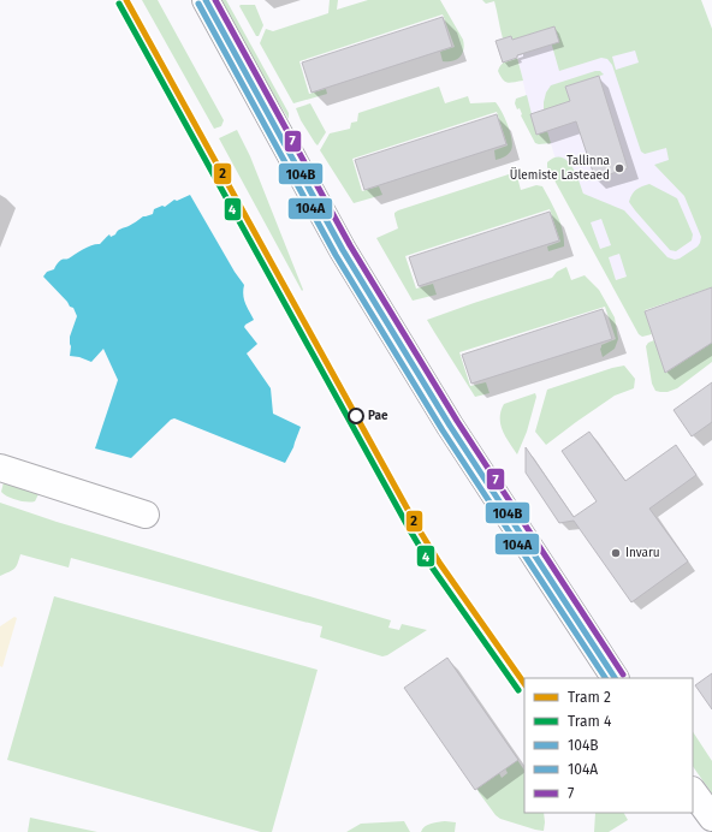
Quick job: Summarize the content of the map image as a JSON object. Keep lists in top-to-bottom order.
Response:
{
  "places": ["Tallinna Ülemiste Lasteaed", "Pae", "Invaru"],
  "lines": [
    "tram line 2",
    "transit line 104B",
    "transit line 7",
    "tram line 4",
    "transit line 104A"
  ],
  "legend": [
    "Tram 2",
    "Tram 4",
    "104B",
    "104A",
    "7"
  ]
}
